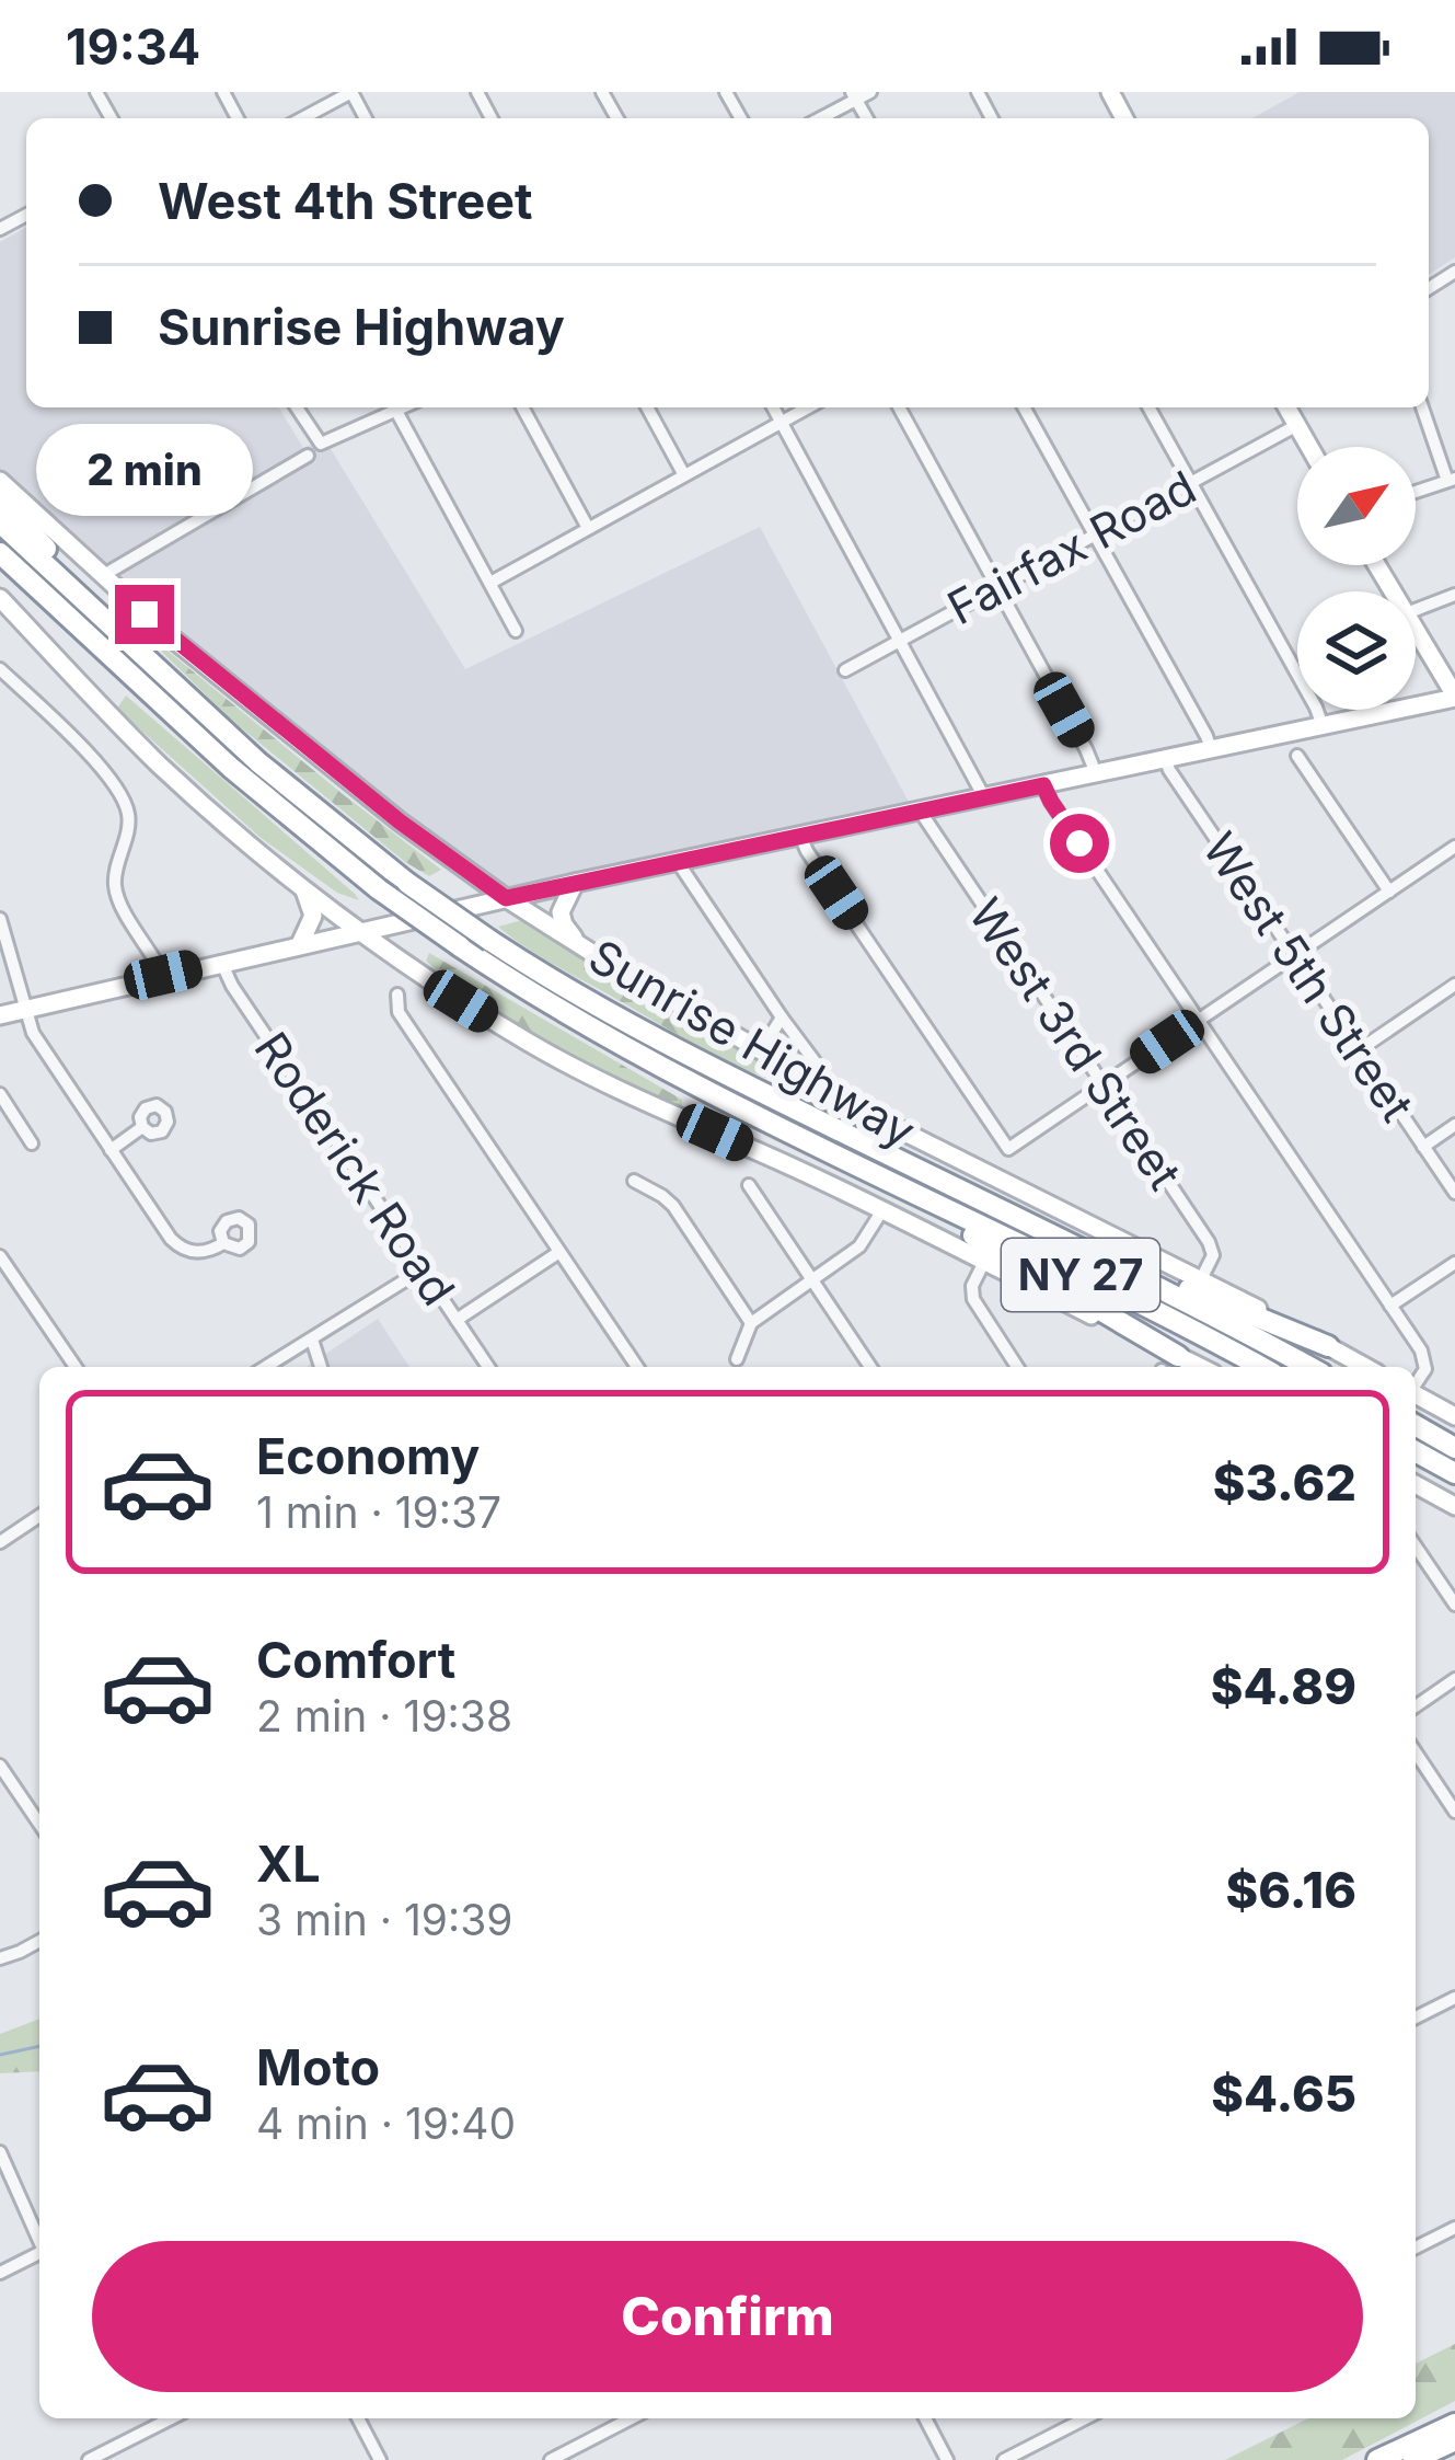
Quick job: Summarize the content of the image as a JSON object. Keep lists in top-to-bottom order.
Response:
{
  "streets": {
    "highway": ["Sunrise Highway", "NY 27"],
    "street": [
      "Fairfax Road",
      "West 5th Street",
      "West 3rd Street",
      "Roderick Road"
    ]
  },
  "crossings": [
    ["Sunrise Highway", "West 3rd Street"]
  ],
  "north": "top right",
  "page": {
    "status": "19:34",
    "banner": ["West 4th Street", "Sunrise Highway"],
    "bubble": "2 min",
    "list": [
      {
        "name": "Economy",
        "note": "1 min · 19:37",
        "value": "$3.62"
      },
      {
        "name": "Comfort",
        "note": "2 min · 19:38",
        "value": "$4.89"
      },
      {
        "name": "XL",
        "note": "3 min · 19:39",
        "value": "$6.16"
      },
      {
        "name": "Moto",
        "note": "4 min · 19:40",
        "value": "$4.65"
      }
    ],
    "buttons": "Confirm"
  }
}
